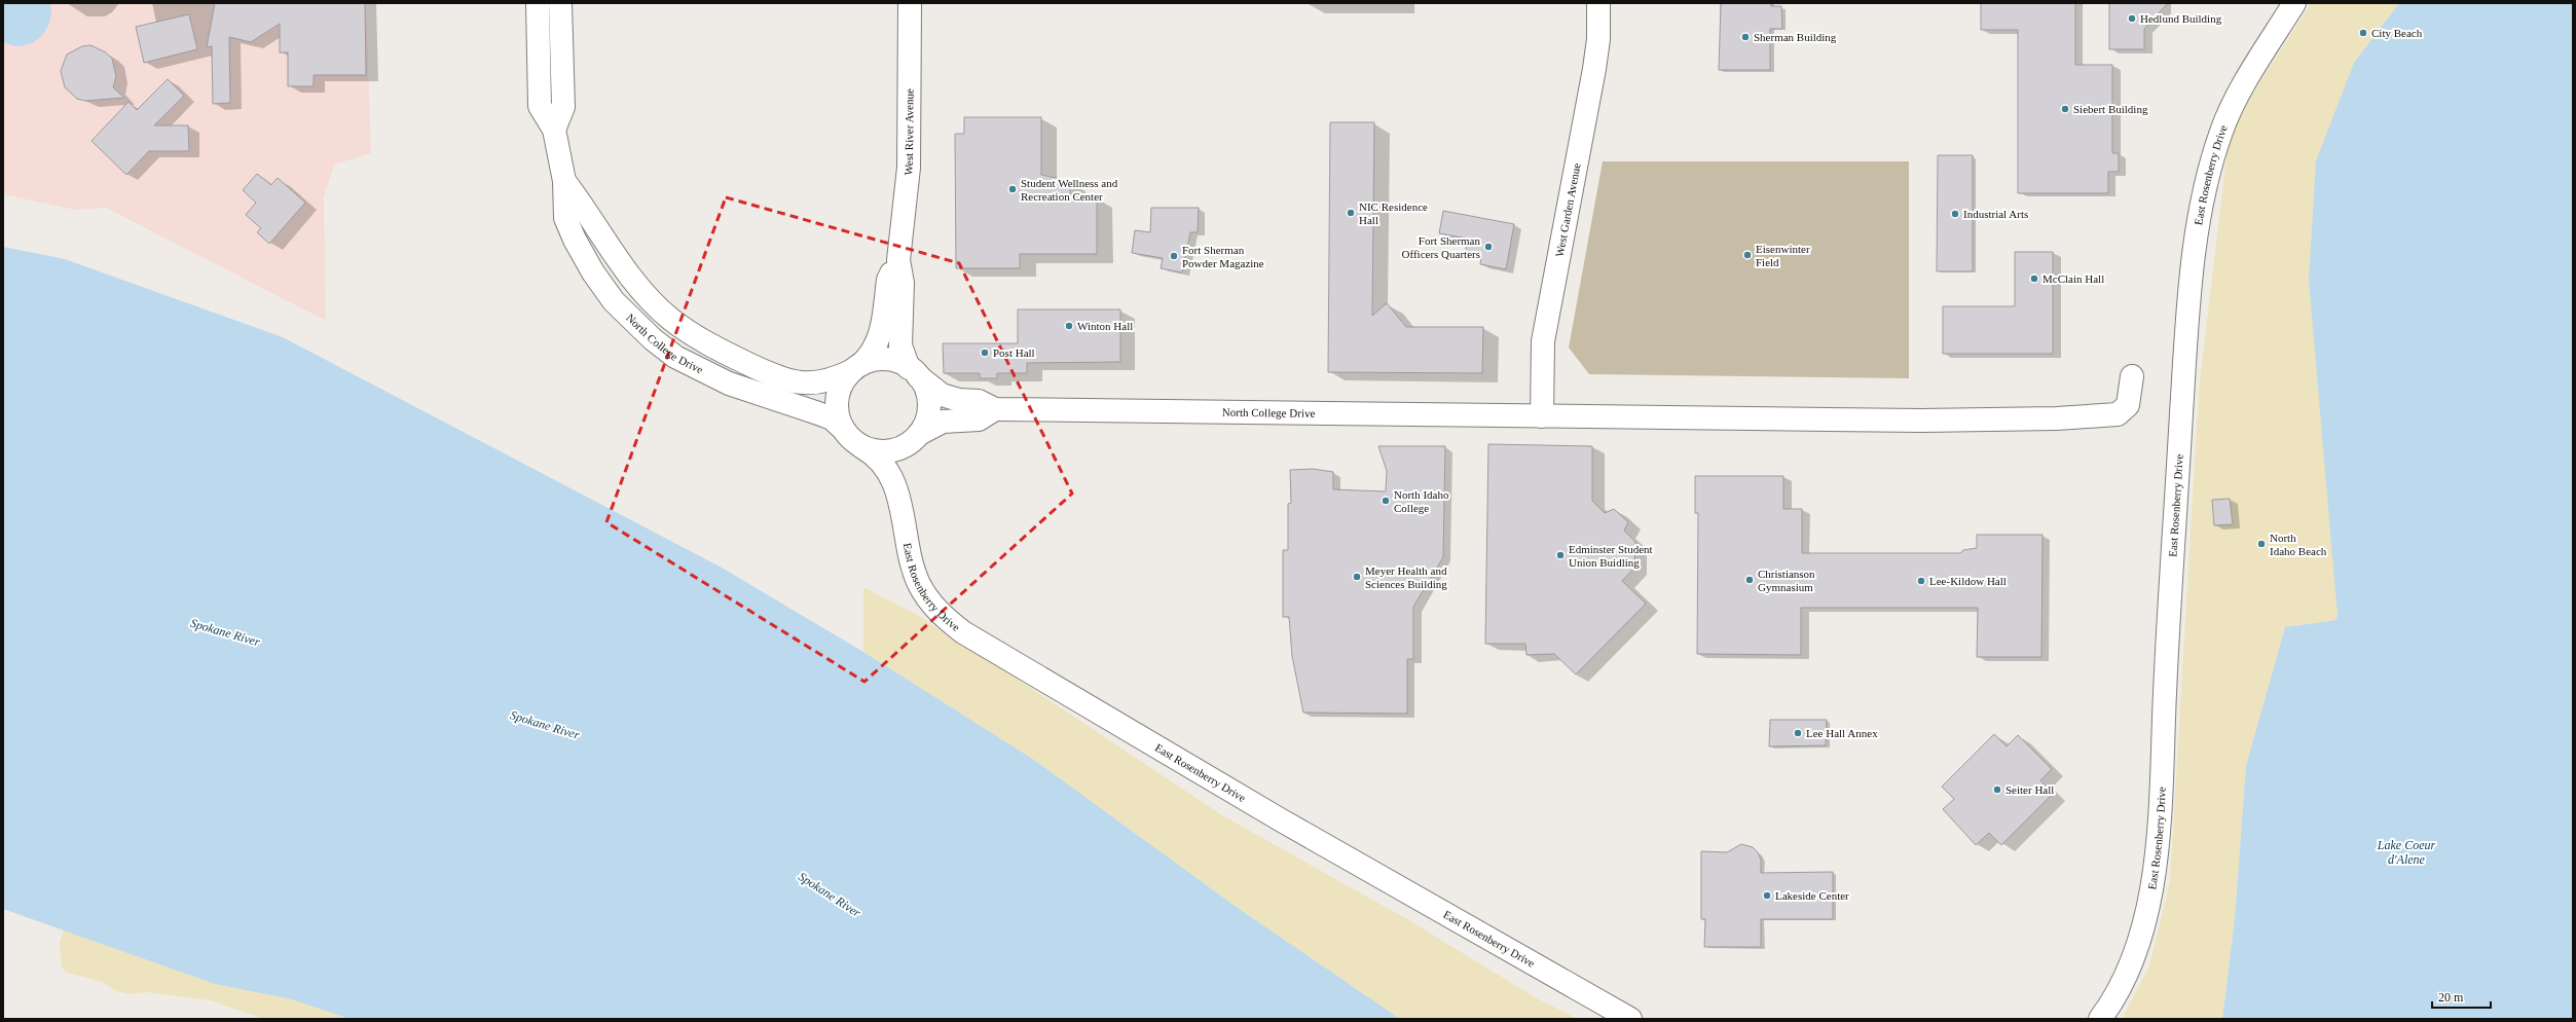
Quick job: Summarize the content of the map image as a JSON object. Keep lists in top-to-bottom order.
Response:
{
  "streets": {
    "street": [
      "West River Avenue",
      "East Rosenberry Drive",
      "West Garden Avenue",
      "North College Drive"
    ]
  },
  "crossings": [
    ["West River Avenue", "East Rosenberry Drive"],
    ["West River Avenue", "North College Drive"],
    ["East Rosenberry Drive", "North College Drive"],
    ["West Garden Avenue", "North College Drive"]
  ],
  "water": ["Spokane River", "Lake Coeur d'Alene"],
  "places": [
    "Hedlund Building",
    "City Beach",
    "Sherman Building",
    "Siebert Building",
    "Student Wellness and Recreation Center",
    "NIC Residence Hall",
    "Industrial Arts",
    "Fort Sherman Officers Quarters",
    "Eisenwinter Field",
    "Fort Sherman Powder Magazine",
    "McClain Hall",
    "Winton Hall",
    "Post Hall",
    "North Idaho College",
    "North Idaho Beach",
    "Edminster Student Union Buidling",
    "Meyer Health and Sciences Building",
    "Christianson Gymnasium",
    "Lee-Kildow Hall",
    "Lee Hall Annex",
    "Seiter Hall",
    "Lakeside Center"
  ],
  "scale_bar": "20 m"
}
